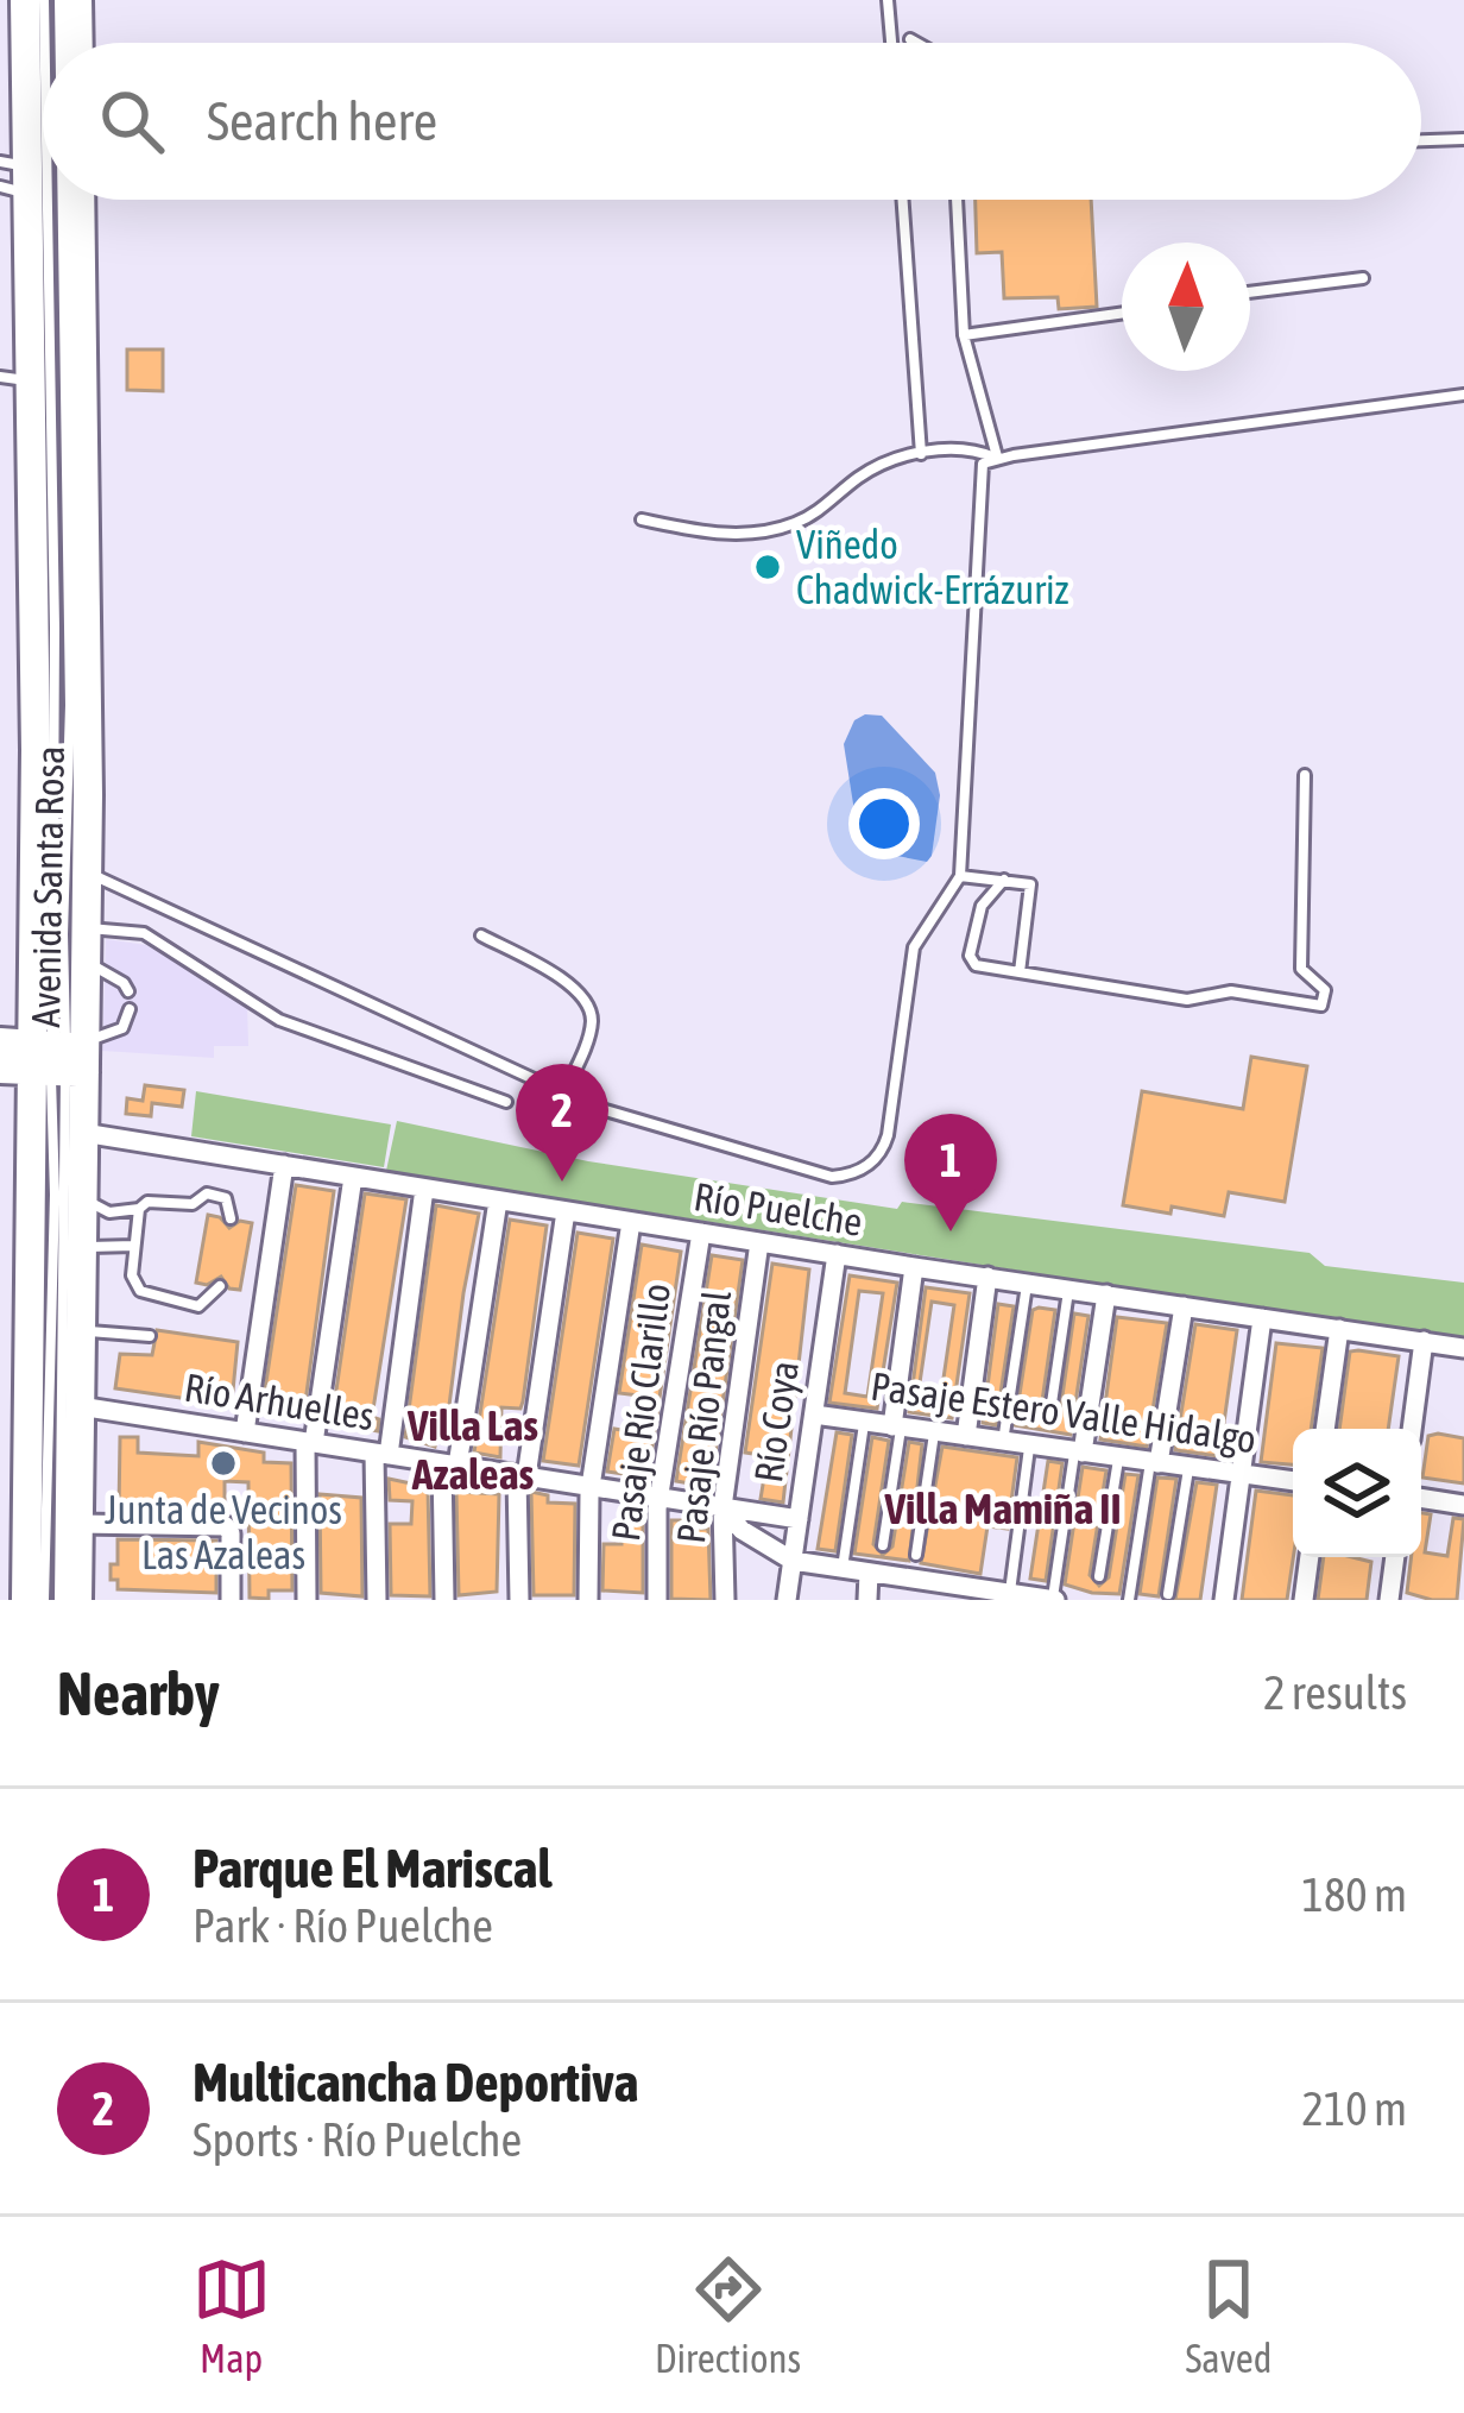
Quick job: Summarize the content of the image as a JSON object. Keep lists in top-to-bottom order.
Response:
{
  "streets": {
    "main road": ["Avenida Santa Rosa"],
    "street": [
      "Río Puelche",
      "Río Arhuelles",
      "Pasaje Río Clarillo",
      "Pasaje Estero Valle Hidalgo",
      "Pasaje Río Pangal",
      "Río Coya"
    ]
  },
  "crossings": [
    ["Avenida Santa Rosa", "Río Puelche"],
    ["Avenida Santa Rosa", "Río Arhuelles"],
    ["Río Puelche", "Pasaje Río Clarillo"],
    ["Río Puelche", "Pasaje Río Pangal"],
    ["Río Puelche", "Río Coya"],
    ["Río Arhuelles", "Pasaje Río Clarillo"],
    ["Río Arhuelles", "Pasaje Río Pangal"],
    ["Río Arhuelles", "Río Coya"],
    ["Pasaje Estero Valle Hidalgo", "Río Coya"]
  ],
  "districts": ["Villa Las Azaleas", "Villa Mamiña II"],
  "places": ["Viñedo Chadwick-Errázuriz", "Junta de Vecinos Las Azaleas"],
  "north": "top",
  "page": {
    "search": "Search here",
    "pins": ["2", "1"],
    "heading": ["Nearby", "2 results"],
    "list": [
      {
        "mark": "1",
        "name": "Parque El Mariscal",
        "note": "Park · Río Puelche",
        "value": "180 m"
      },
      {
        "mark": "2",
        "name": "Multicancha Deportiva",
        "note": "Sports · Río Puelche",
        "value": "210 m"
      }
    ],
    "nav": ["Map", "Directions", "Saved"]
  }
}
